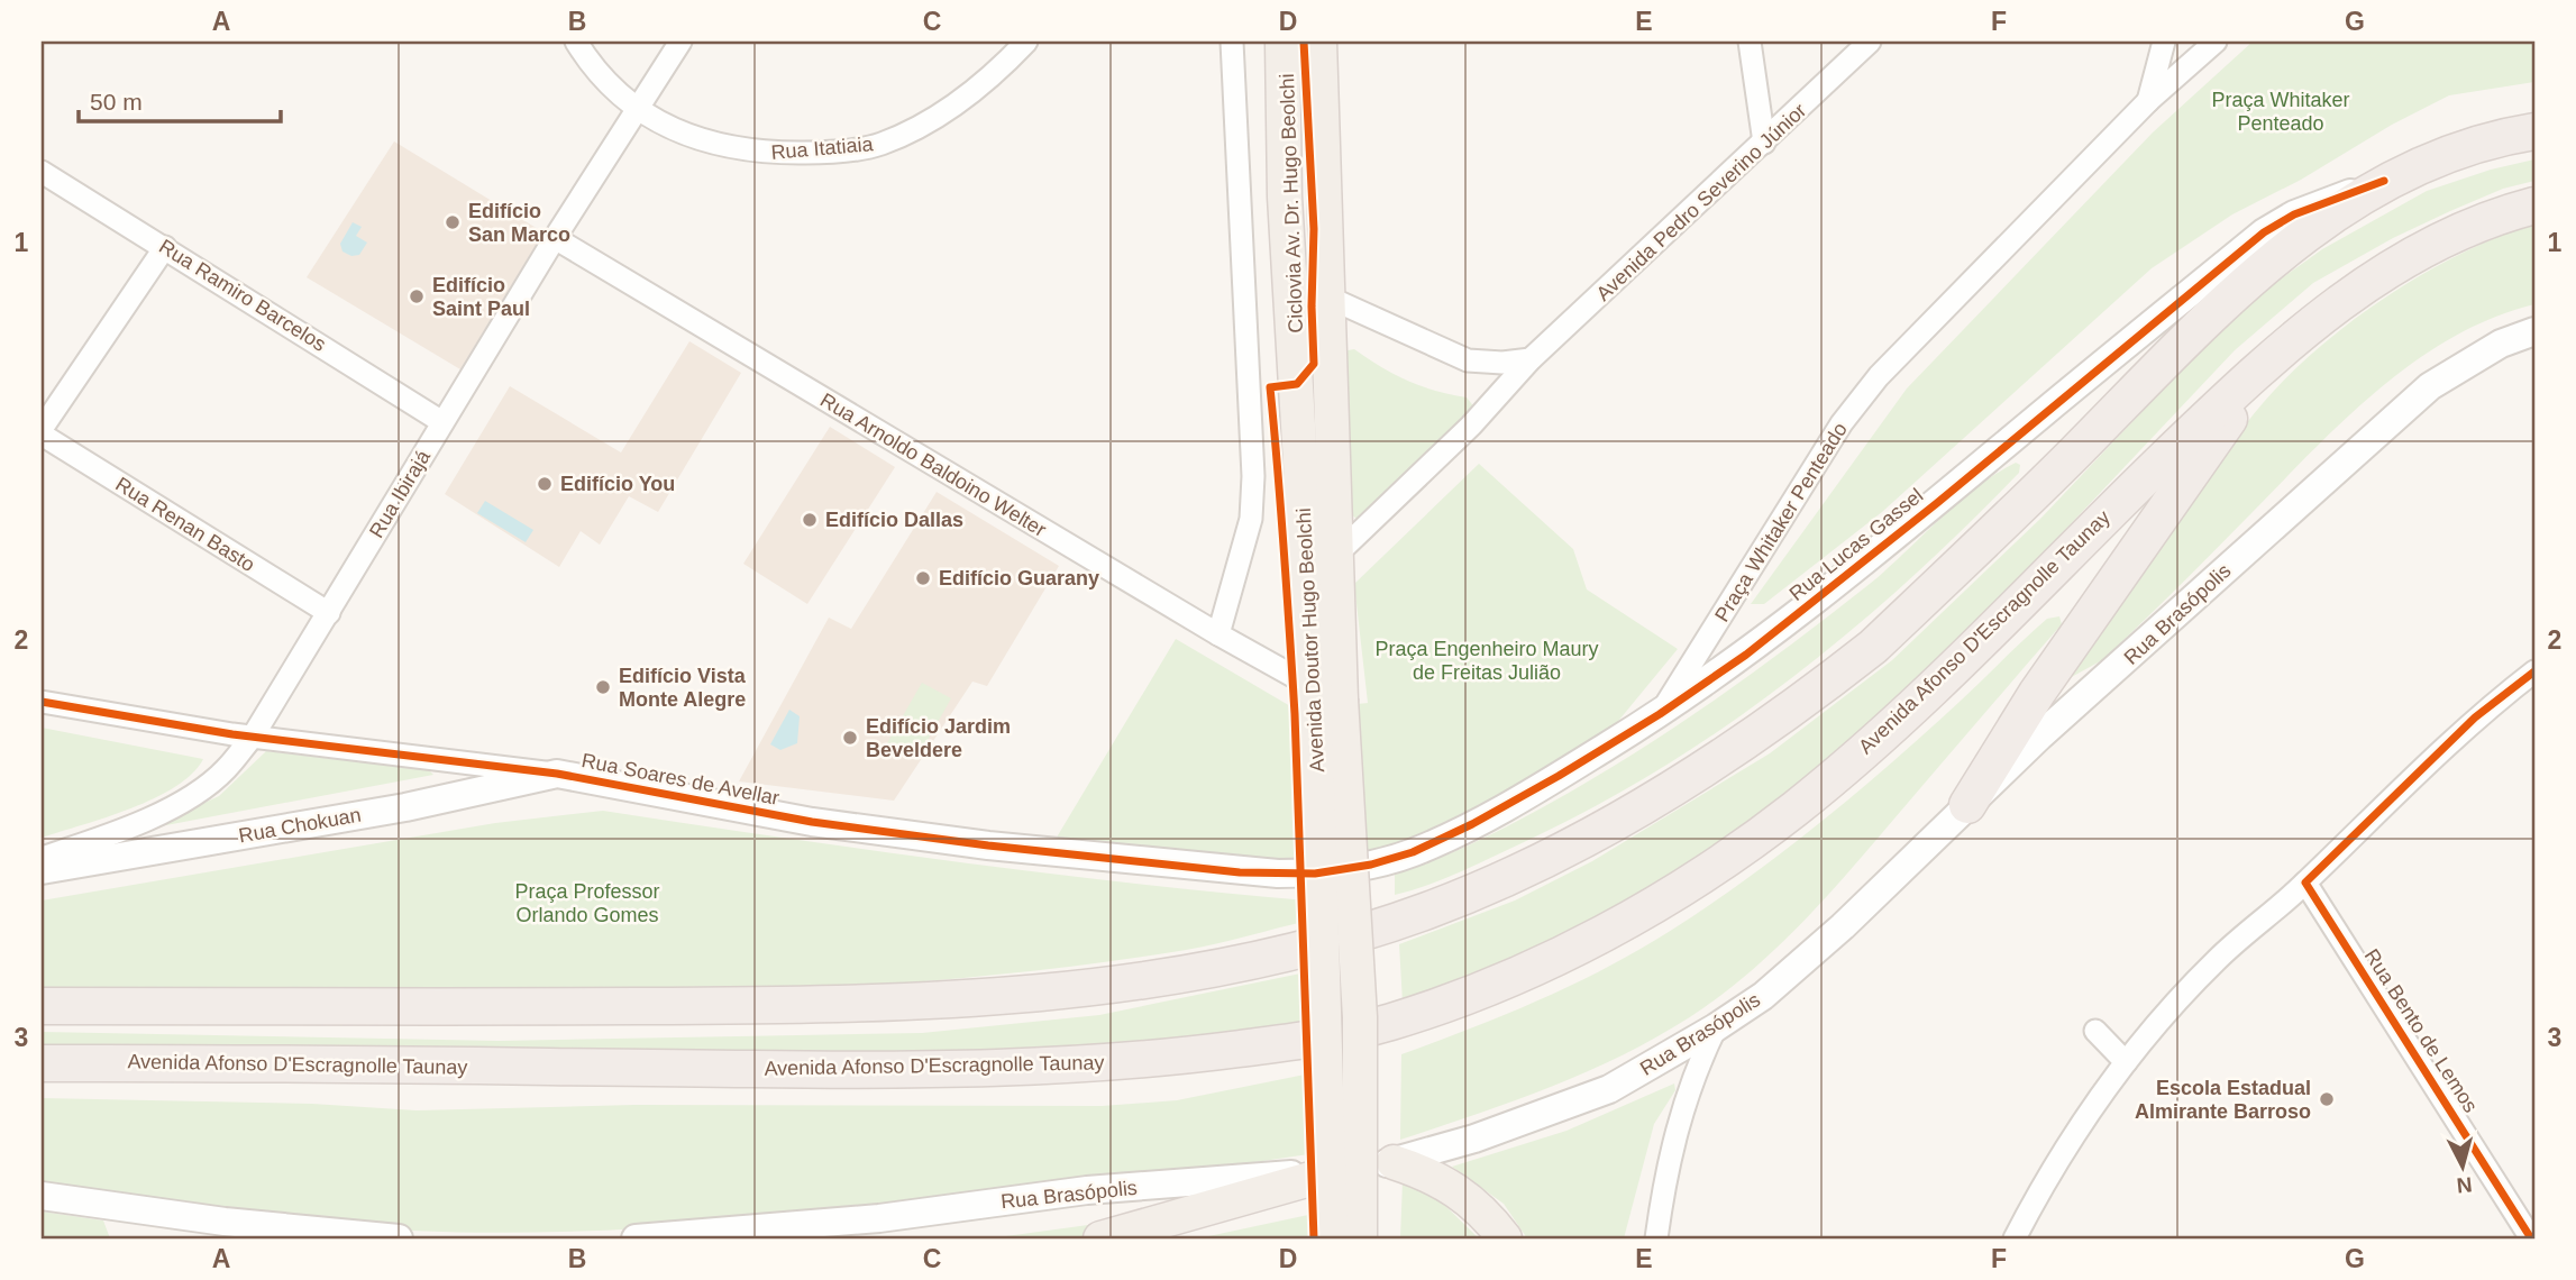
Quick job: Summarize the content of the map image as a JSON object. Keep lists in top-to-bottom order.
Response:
{
  "streets": {
    "highway": ["Avenida Afonso D'Escragnolle Taunay"],
    "main road": ["Avenida Doutor Hugo Beolchi"],
    "street": [
      "Rua Itatiaia",
      "Avenida Pedro Severino Júnior",
      "Rua Ramiro Barcelos",
      "Rua Arnoldo Baldoino Welter",
      "Rua Ibirajá",
      "Praça Whitaker Penteado",
      "Rua Renan Basto",
      "Rua Lucas Gassel",
      "Rua Brasópolis",
      "Rua Soares de Avellar",
      "Rua Chokuan",
      "Rua Bento de Lemos"
    ],
    "cycle path": ["Ciclovia Av. Dr. Hugo Beolchi"]
  },
  "crossings": [
    ["Rua Itatiaia", "Rua Ibirajá"],
    ["Avenida Pedro Severino Júnior", "Avenida Doutor Hugo Beolchi"],
    ["Rua Ramiro Barcelos", "Rua Ibirajá"],
    ["Rua Arnoldo Baldoino Welter", "Rua Ibirajá"],
    ["Rua Arnoldo Baldoino Welter", "Avenida Doutor Hugo Beolchi"],
    ["Rua Ibirajá", "Rua Renan Basto"],
    ["Rua Ibirajá", "Rua Soares de Avellar"],
    ["Praça Whitaker Penteado", "Rua Lucas Gassel"],
    ["Rua Lucas Gassel", "Rua Soares de Avellar"],
    ["Rua Soares de Avellar", "Rua Chokuan"]
  ],
  "parks": ["Praça Whitaker Penteado", "Praça Engenheiro Maury de Freitas Julião", "Praça Professor Orlando Gomes"],
  "places": [
    "Edifício San Marco",
    "Edifício Saint Paul",
    "Edifício You",
    "Edifício Dallas",
    "Edifício Guarany",
    "Edifício Vista Monte Alegre",
    "Edifício Jardim Beveldere",
    "Escola Estadual Almirante Barroso"
  ],
  "scale_bar": "50 m",
  "north": "bottom",
  "grid": {
    "columns": [
      "A",
      "B",
      "C",
      "D",
      "E",
      "F",
      "G"
    ],
    "rows": ["1", "2", "3"]
  }
}
